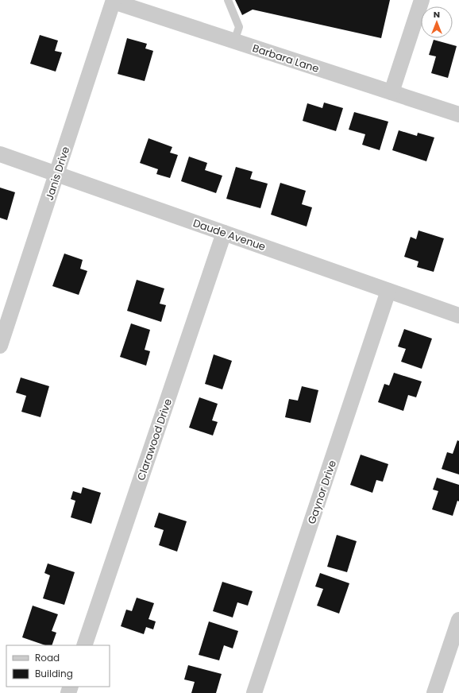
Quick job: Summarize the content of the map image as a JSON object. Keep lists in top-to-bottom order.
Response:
{
  "streets": {
    "street": [
      "Barbara Lane",
      "Janis Drive",
      "Daude Avenue",
      "Clarawood Drive",
      "Gaynor Drive"
    ]
  },
  "crossings": [
    ["Barbara Lane", "Janis Drive"],
    ["Janis Drive", "Daude Avenue"],
    ["Daude Avenue", "Clarawood Drive"],
    ["Daude Avenue", "Gaynor Drive"]
  ],
  "legend": ["Road", "Building"],
  "north": "top"
}
